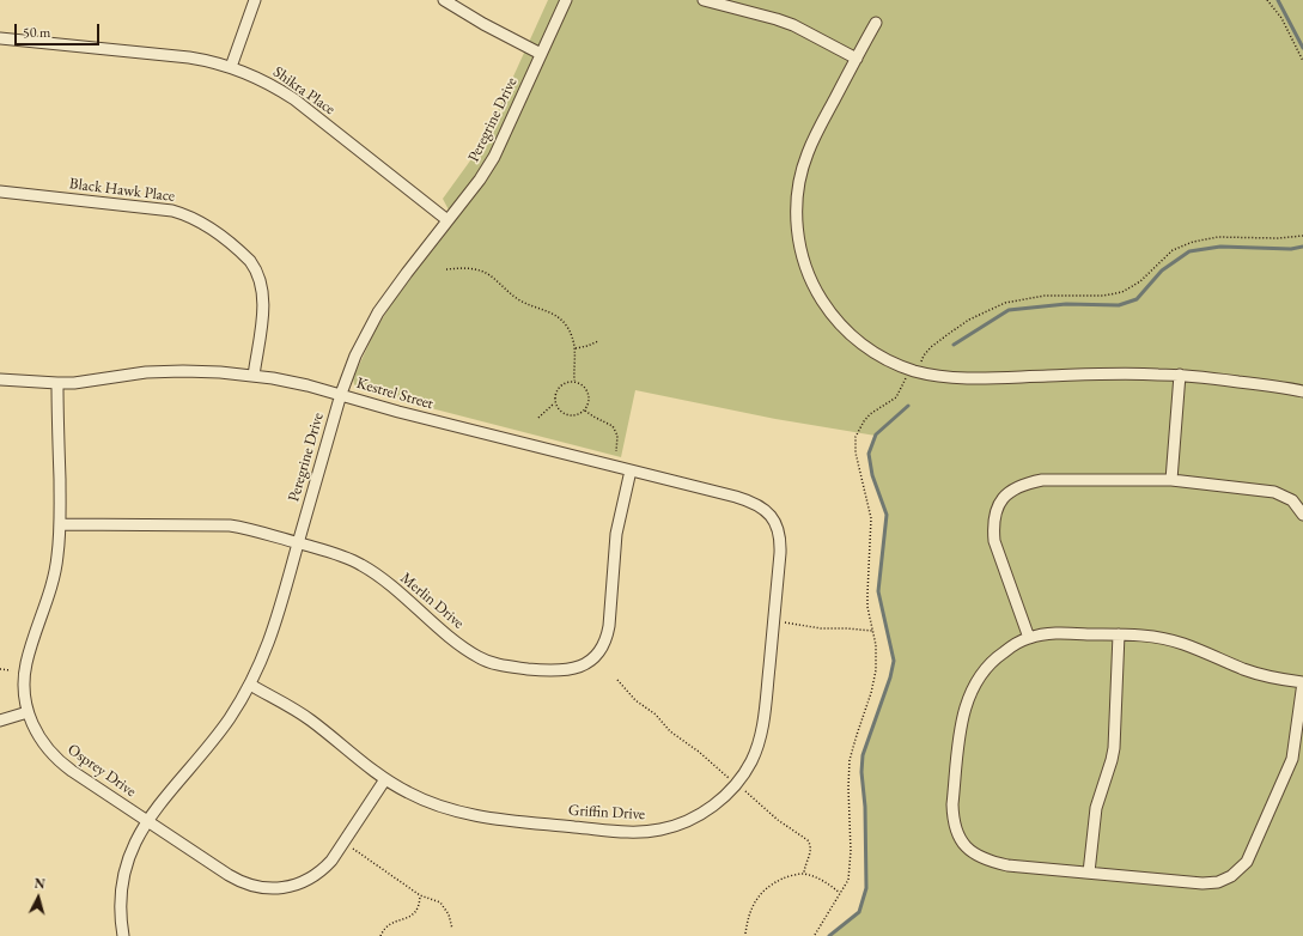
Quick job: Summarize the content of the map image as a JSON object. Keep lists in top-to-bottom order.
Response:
{
  "streets": {
    "street": [
      "Shikra Place",
      "Peregrine Drive",
      "Black Hawk Place",
      "Kestrel Street",
      "Merlin Drive",
      "Osprey Drive",
      "Griffin Drive"
    ]
  },
  "crossings": [
    ["Shikra Place", "Peregrine Drive"],
    ["Peregrine Drive", "Kestrel Street"],
    ["Peregrine Drive", "Merlin Drive"],
    ["Peregrine Drive", "Osprey Drive"],
    ["Peregrine Drive", "Griffin Drive"],
    ["Black Hawk Place", "Kestrel Street"],
    ["Kestrel Street", "Merlin Drive"],
    ["Kestrel Street", "Osprey Drive"],
    ["Kestrel Street", "Griffin Drive"],
    ["Merlin Drive", "Osprey Drive"],
    ["Osprey Drive", "Griffin Drive"]
  ],
  "scale_bar": "50 m",
  "north": "top"
}
